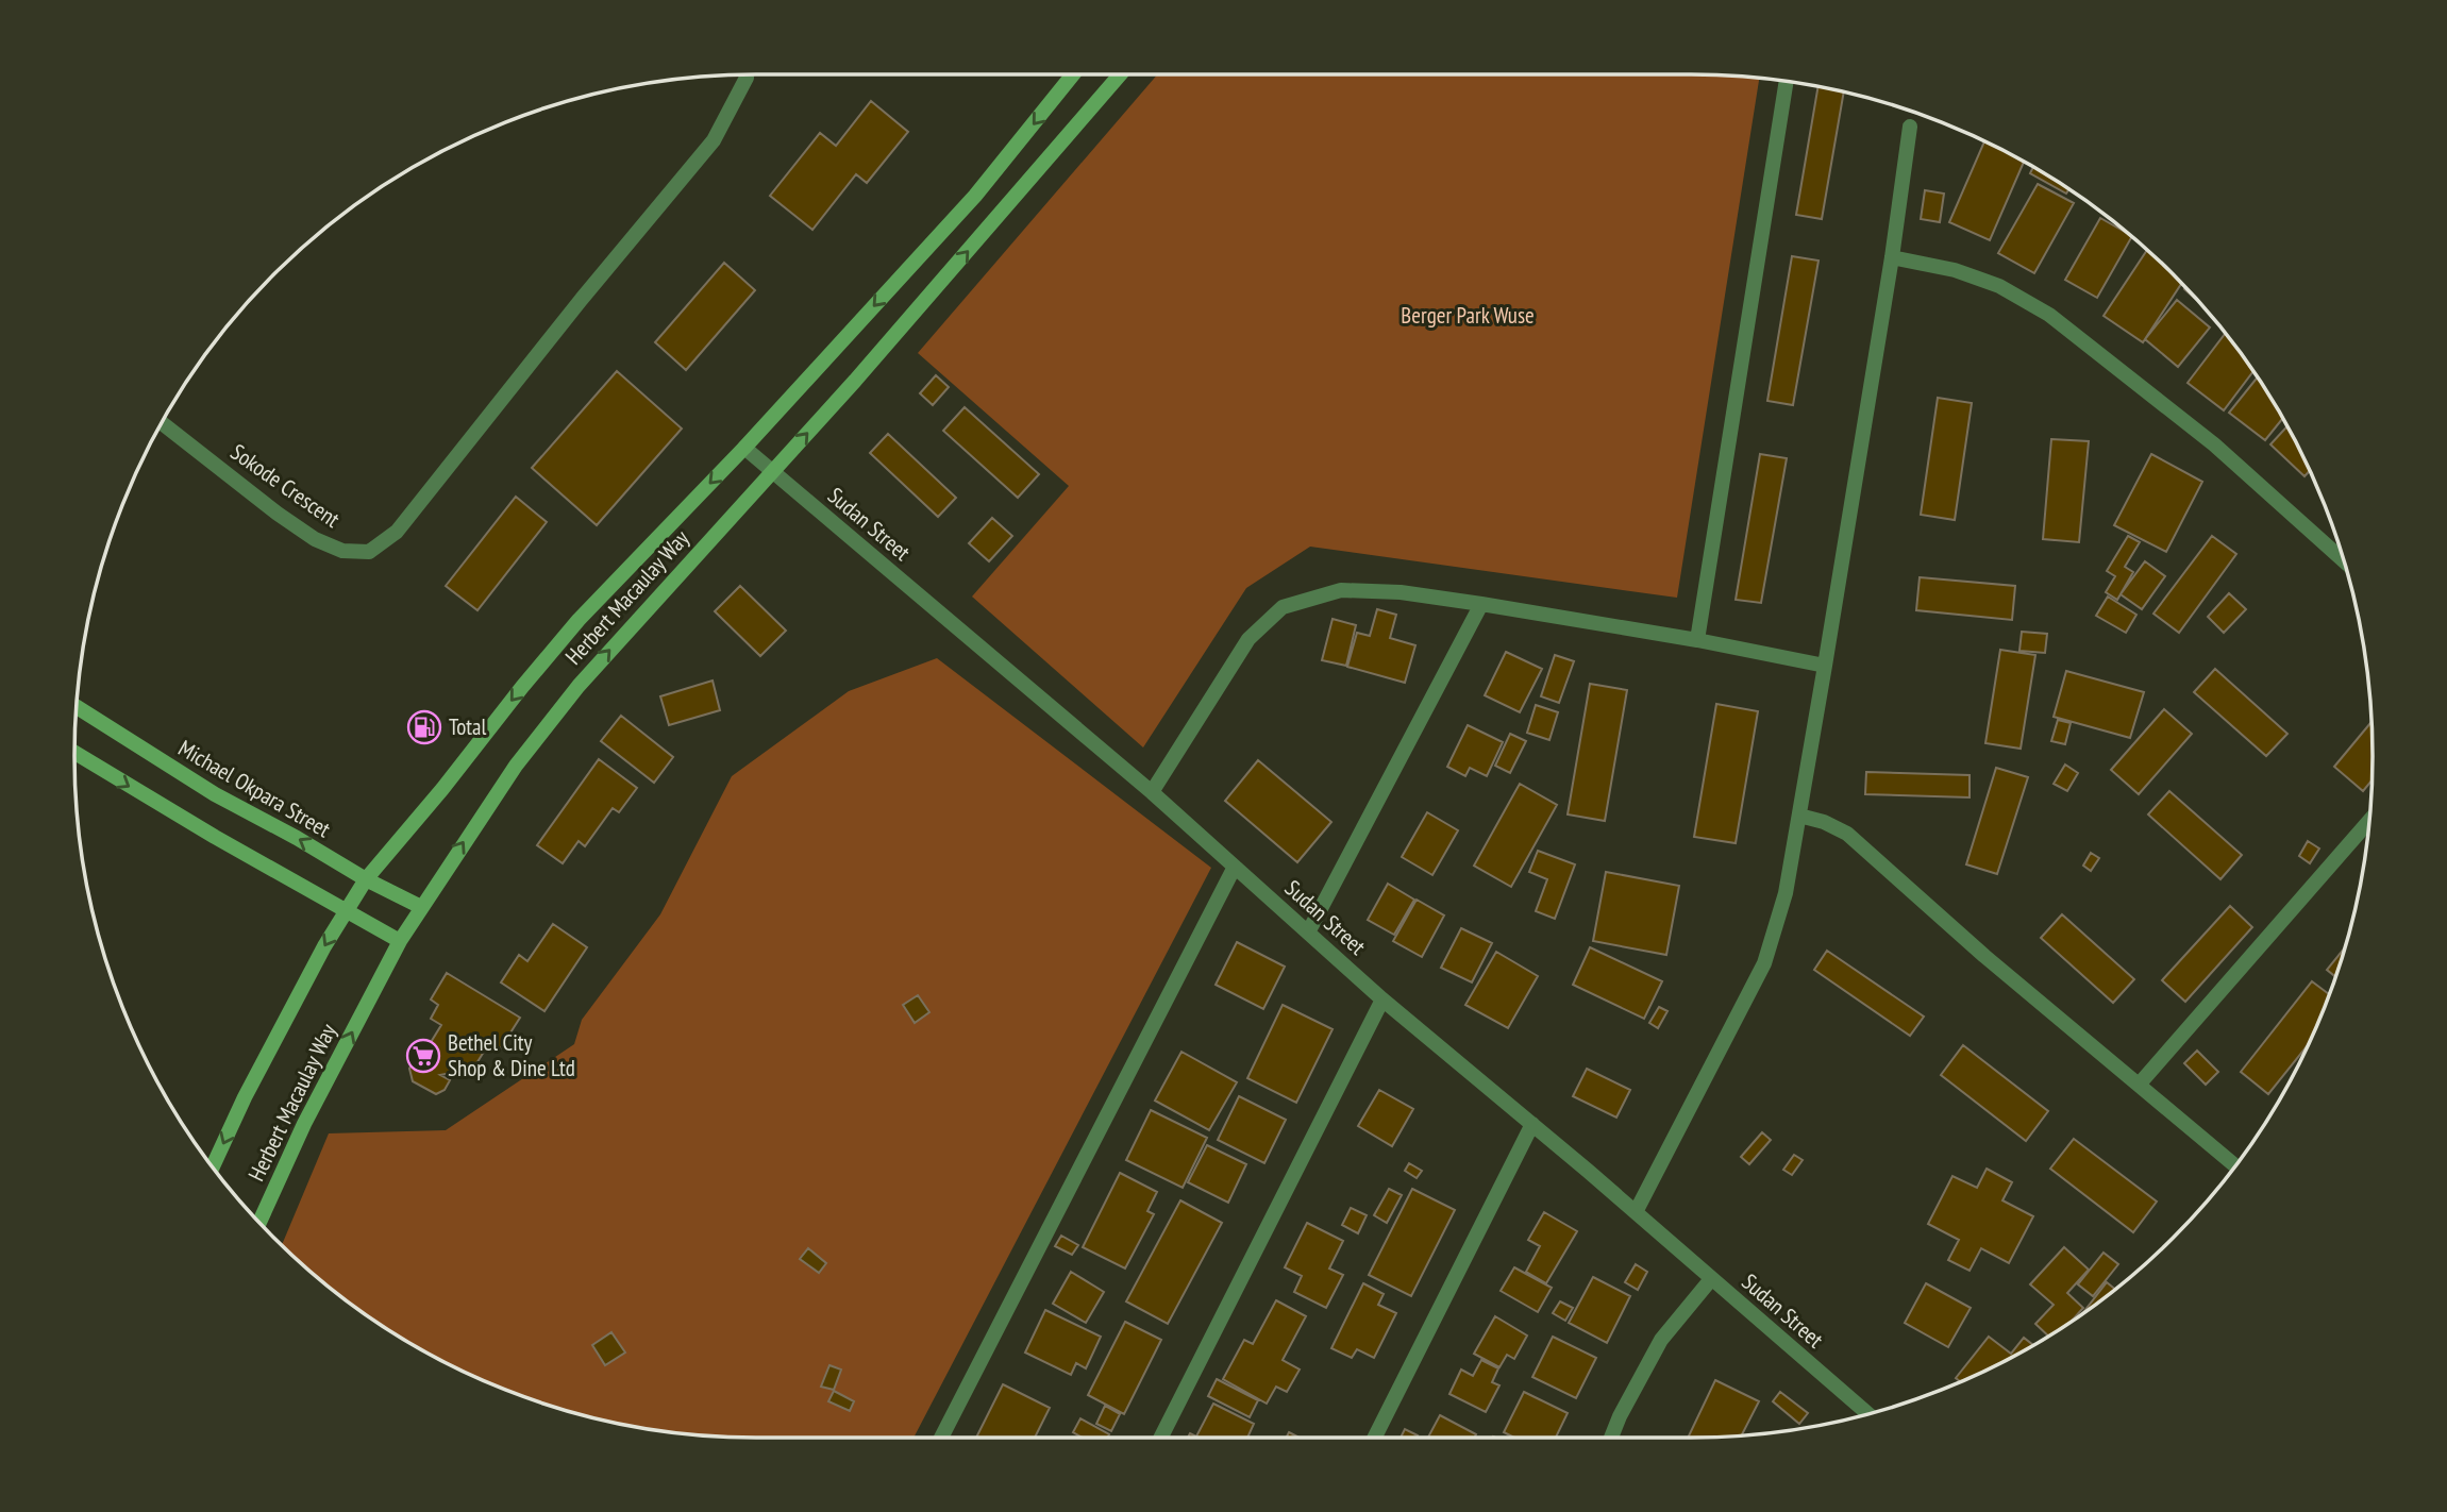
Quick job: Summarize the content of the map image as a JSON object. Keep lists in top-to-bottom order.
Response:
{
  "streets": {
    "main road": ["Herbert Macaulay Way", "Michael Okpara Street"],
    "street": ["Sokode Crescent", "Sudan Street"]
  },
  "crossings": [
    ["Sudan Street", "Herbert Macaulay Way"],
    ["Herbert Macaulay Way", "Michael Okpara Street"]
  ],
  "parks": ["Berger Park Wuse"],
  "places": {
    "fuel station": ["Total"],
    "supermarket": ["Bethel City Shop & Dine Ltd"]
  }
}
